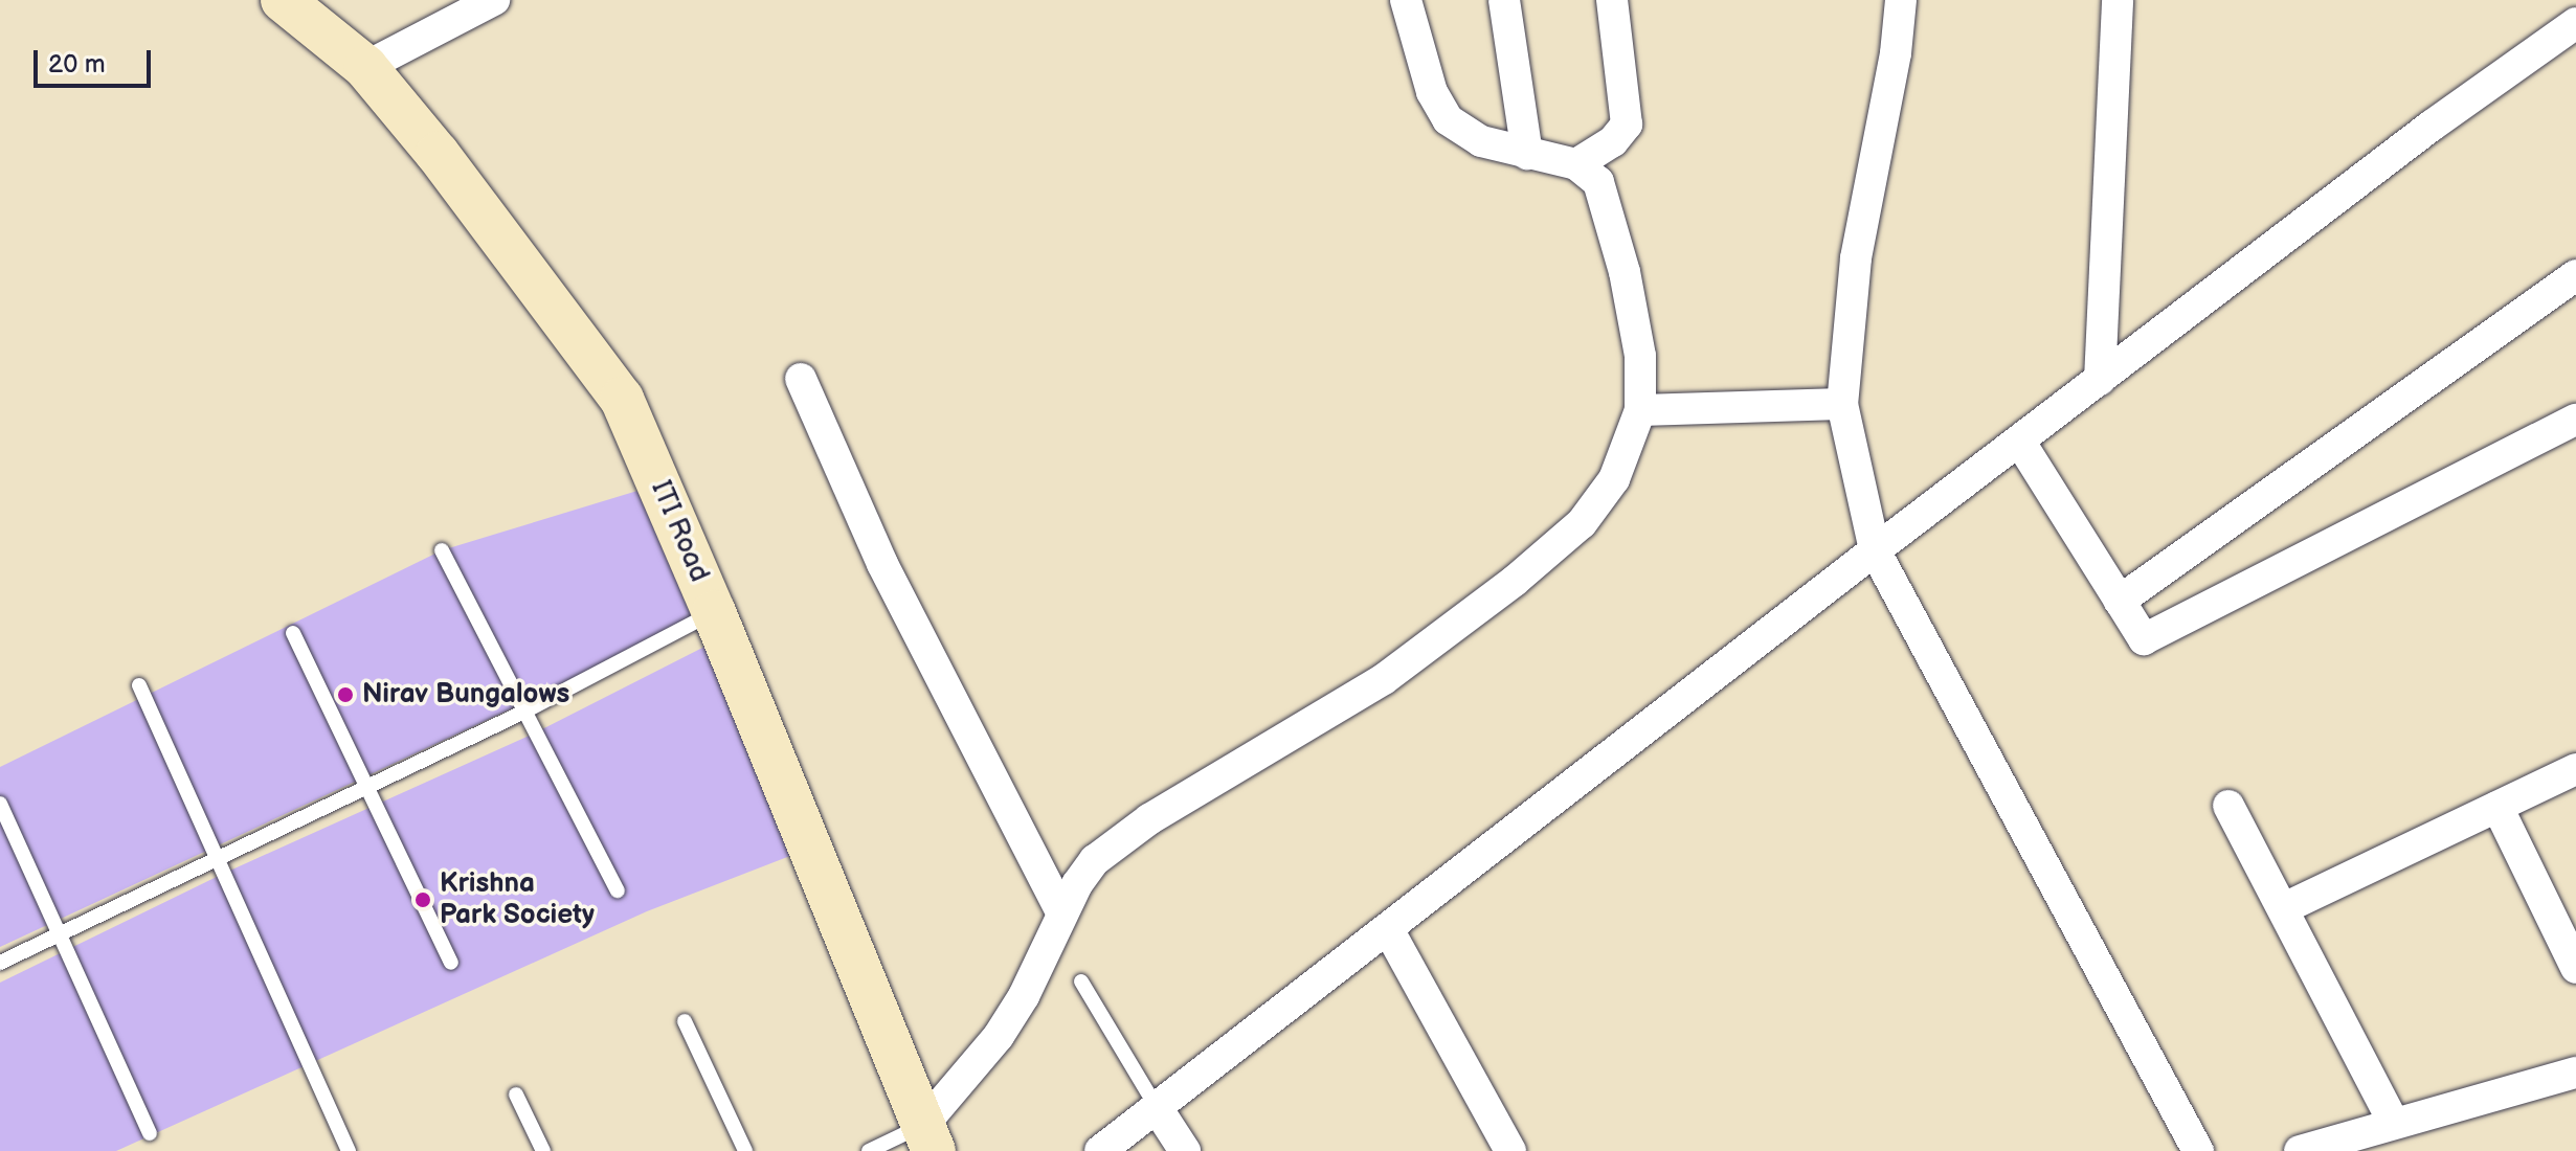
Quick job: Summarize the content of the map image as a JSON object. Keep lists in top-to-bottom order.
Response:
{
  "streets": {
    "main road": ["ITI Road"]
  },
  "places": ["Nirav Bungalows", "Krishna Park Society"],
  "scale_bar": "20 m"
}
